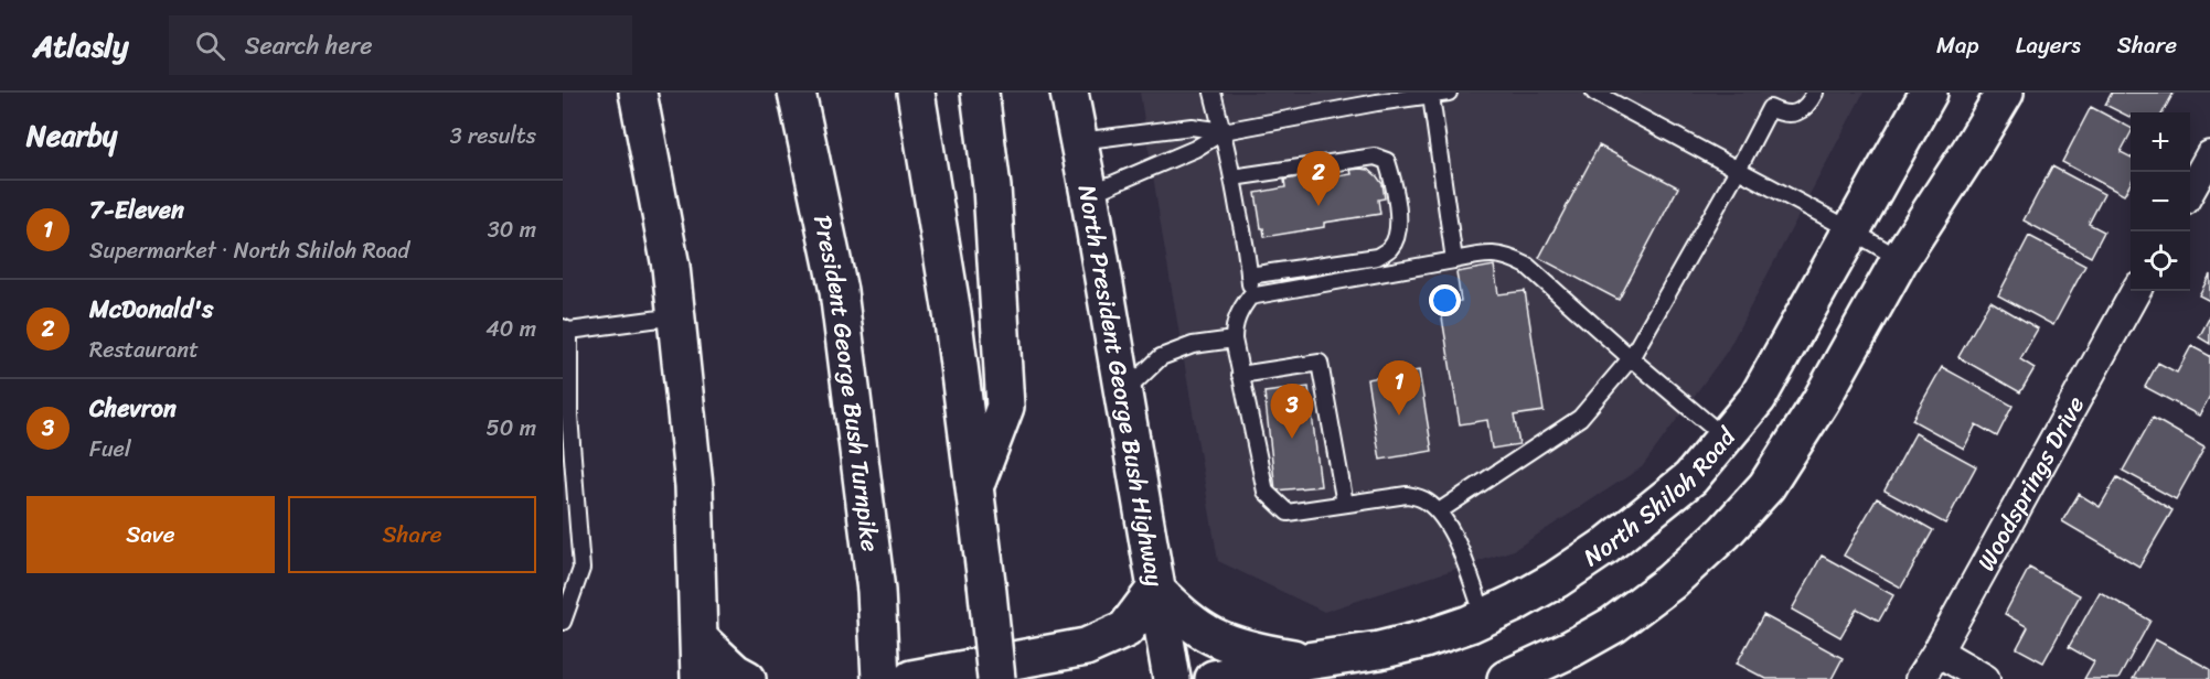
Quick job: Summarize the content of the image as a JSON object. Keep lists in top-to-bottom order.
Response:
{
  "streets": {
    "main road": ["President George Bush Turnpike", "North President George Bush Highway", "North Shiloh Road"],
    "street": ["Woodsprings Drive"]
  },
  "page": {
    "header": "Atlasly",
    "search": "Search here",
    "nav": ["Map", "Layers", "Share"],
    "heading": ["Nearby", "3 results"],
    "map_buttons": ["+", "−"],
    "pins": ["2", "1", "3"],
    "list": [
      {
        "mark": "1",
        "name": "7-Eleven",
        "note": "Supermarket · North Shiloh Road",
        "value": "30 m"
      },
      {
        "mark": "2",
        "name": "McDonald's",
        "note": "Restaurant",
        "value": "40 m"
      },
      {
        "mark": "3",
        "name": "Chevron",
        "note": "Fuel",
        "value": "50 m"
      }
    ],
    "buttons": ["Save", "Share"]
  }
}
